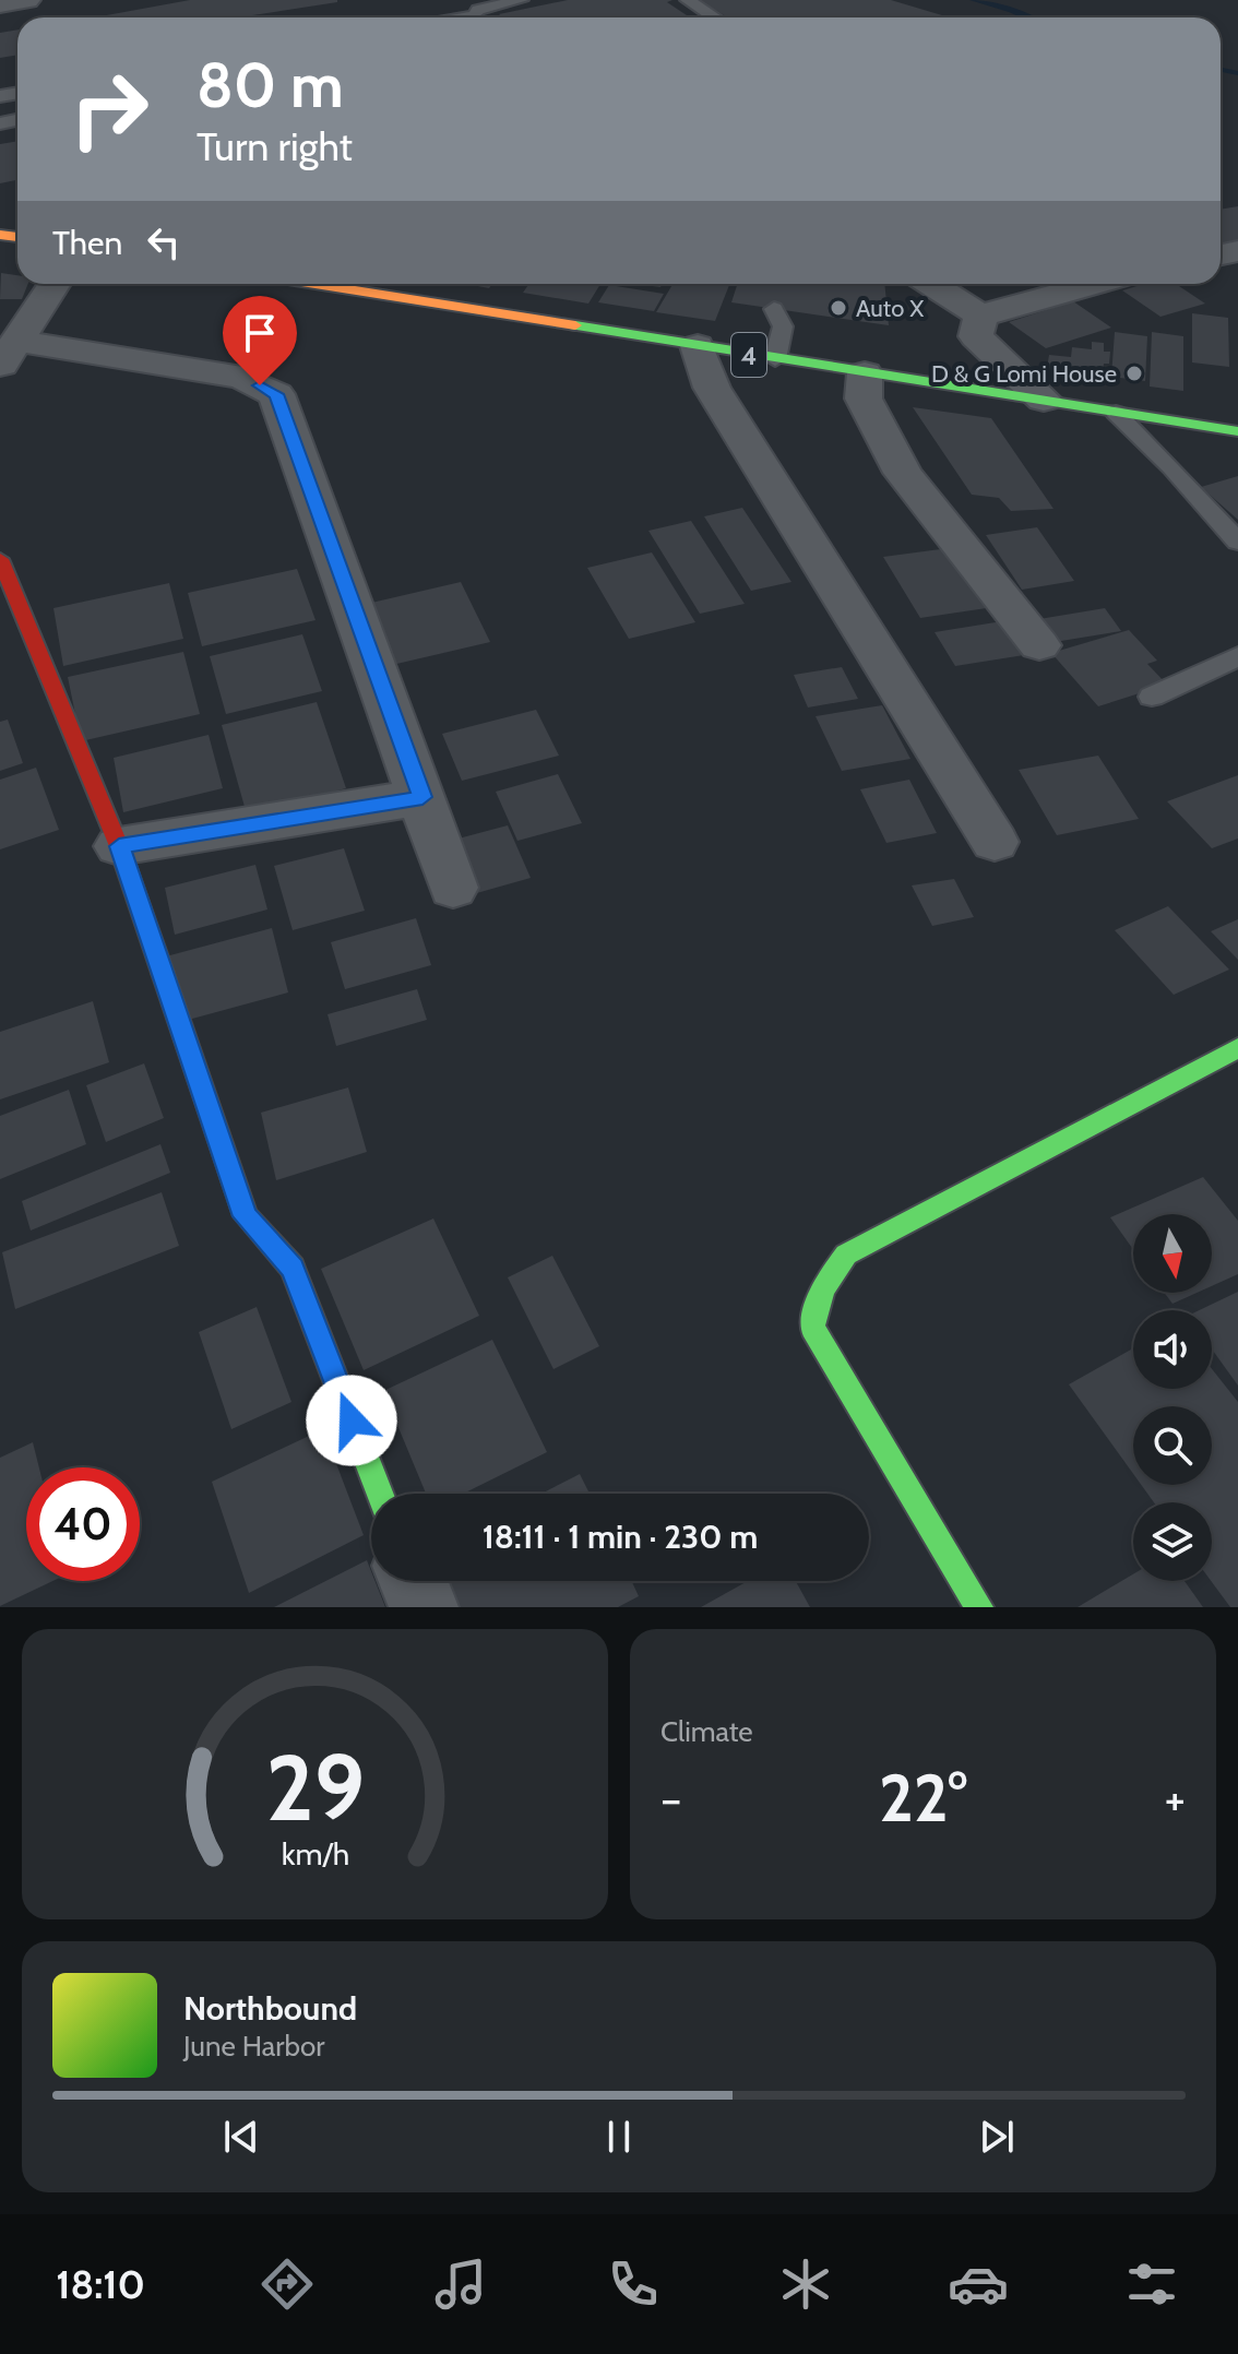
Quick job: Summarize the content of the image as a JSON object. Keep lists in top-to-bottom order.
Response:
{
  "streets": {
    "main road": ["4"]
  },
  "places": ["Auto X", "D & G Lomi House"],
  "north": "bottom",
  "page": {
    "turn": ["80 m", "Turn right"],
    "then": "Then",
    "limit": "40",
    "trip": "18:11 · 1 min · 230 m",
    "tile": "Climate",
    "heat": ["−", "22°", "+"],
    "song": ["Northbound", "June Harbor"],
    "tabs": "18:10",
    "gauge": ["29", "km/h"]
  }
}
